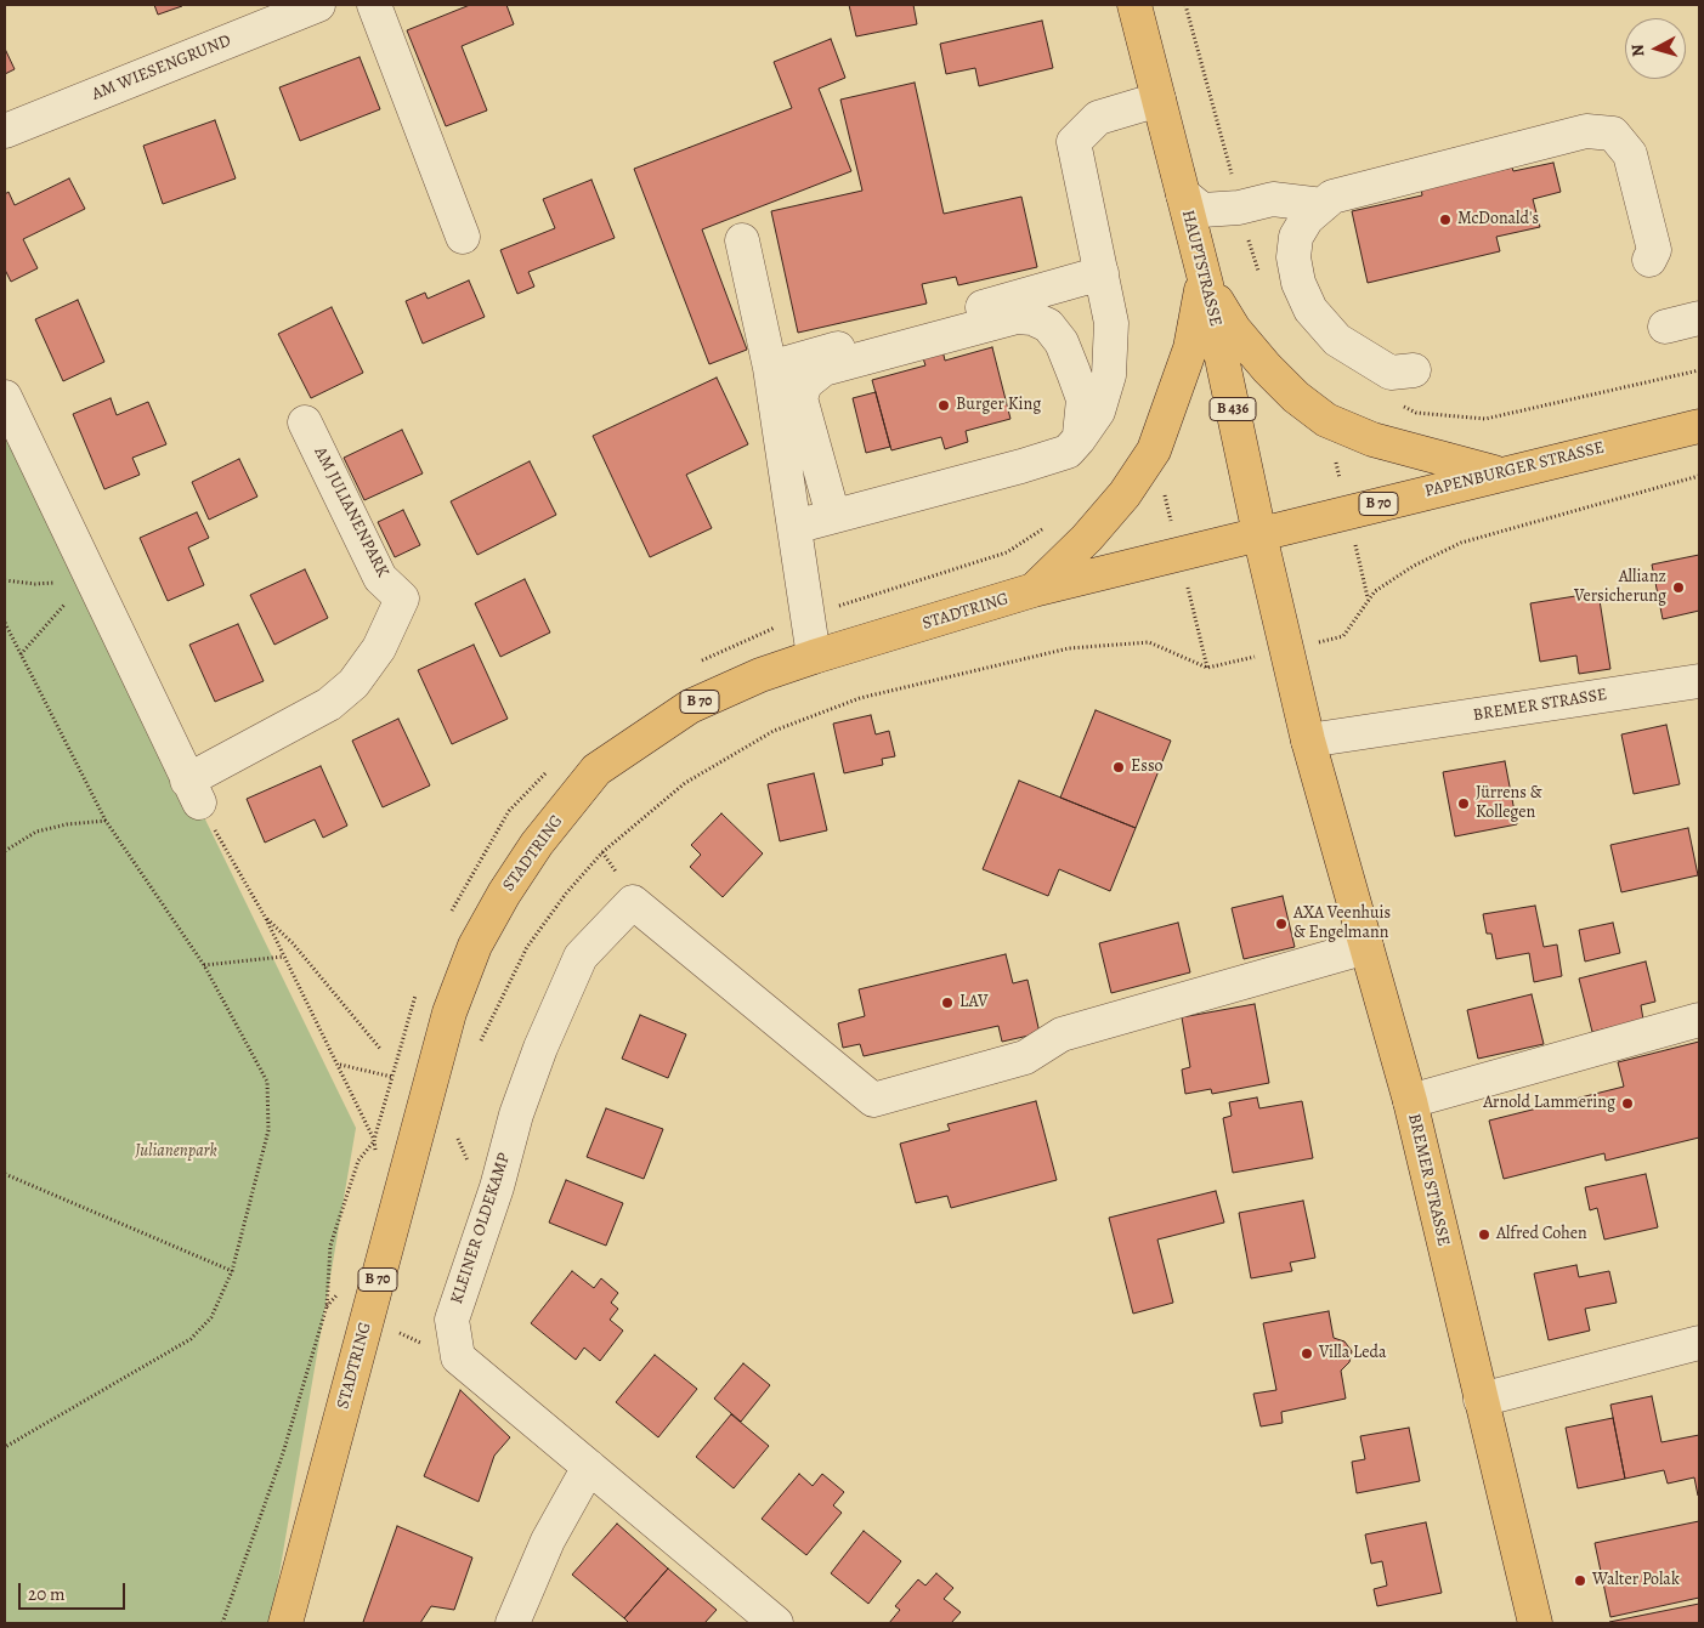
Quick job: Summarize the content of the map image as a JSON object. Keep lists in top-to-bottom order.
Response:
{
  "streets": {
    "main road": [
      "HAUPTSTRASSE",
      "B 436",
      "PAPENBURGER STRASSE",
      "B 70",
      "STADTRING",
      "BREMER STRASSE"
    ],
    "street": ["AM WIESENGRUND", "AM JULIANENPARK", "KLEINER OLDEKAMP"]
  },
  "crossings": [
    ["HAUPTSTRASSE", "B 436"],
    ["HAUPTSTRASSE", "PAPENBURGER STRASSE"],
    ["HAUPTSTRASSE", "STADTRING"],
    ["HAUPTSTRASSE", "BREMER STRASSE"],
    ["B 436", "STADTRING"],
    ["PAPENBURGER STRASSE", "STADTRING"],
    ["PAPENBURGER STRASSE", "BREMER STRASSE"],
    ["STADTRING", "BREMER STRASSE"],
    ["BREMER STRASSE", "KLEINER OLDEKAMP"]
  ],
  "parks": ["Julianenpark"],
  "places": [
    "McDonald's",
    "Burger King",
    "Allianz Versicherung",
    "Esso",
    "Jürrens & Kollegen",
    "AXA Veenhuis & Engelmann",
    "LAV",
    "Arnold Lammering",
    "Alfred Cohen",
    "Villa Leda",
    "Walter Polak"
  ],
  "scale_bar": "20 m",
  "north": "left"
}
